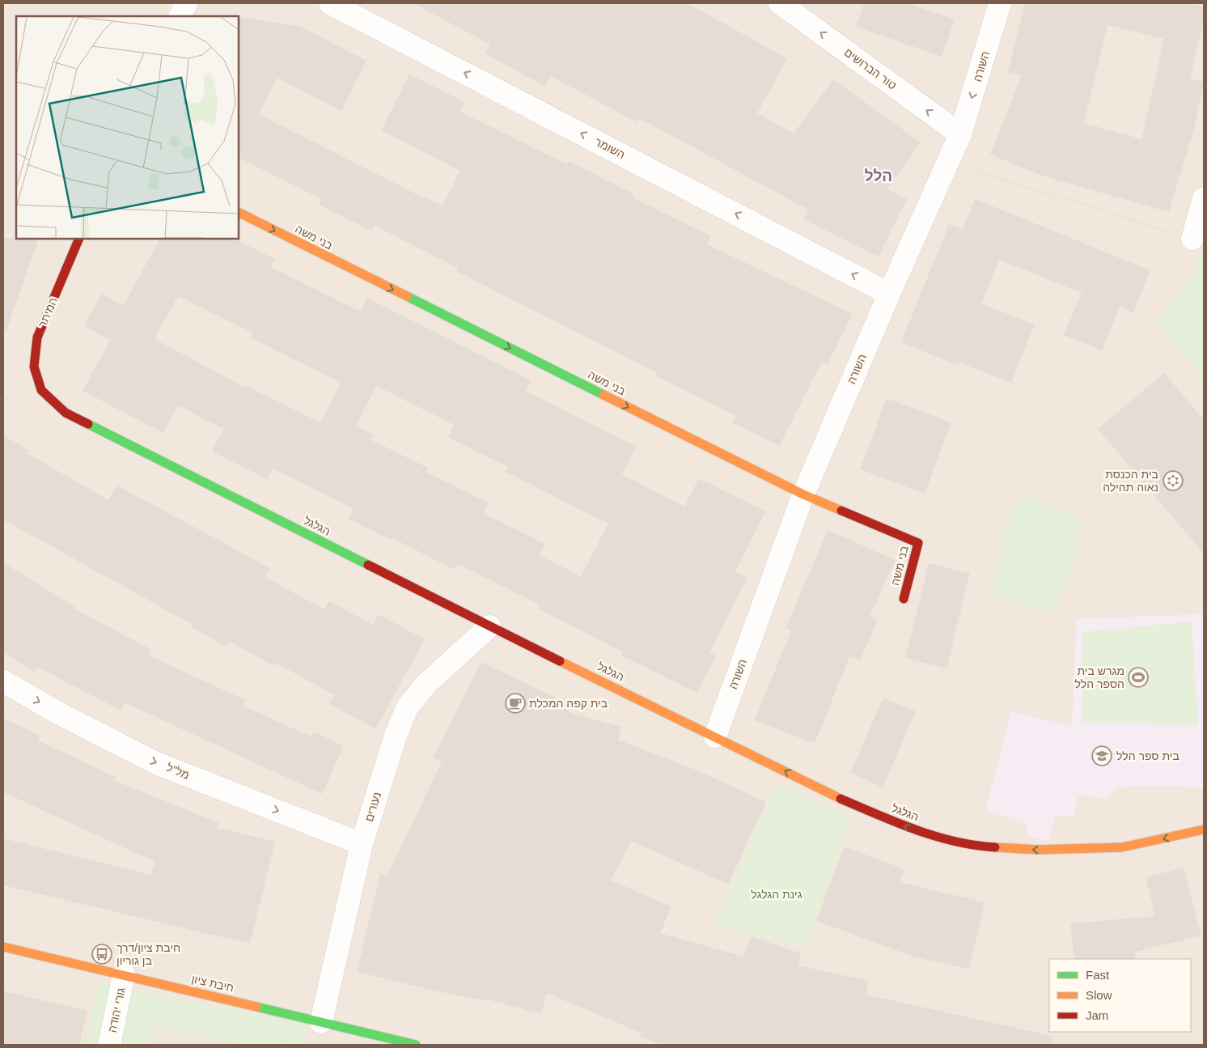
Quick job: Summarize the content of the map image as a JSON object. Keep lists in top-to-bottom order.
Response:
{
  "streets": {
    "street": [
      "השורה",
      "טור הברושים",
      "השומר",
      "בני משה",
      "המיתר",
      "הגלגל",
      "מל\"ל",
      "נעורים",
      "חיבת ציון",
      "גורי יהודה"
    ]
  },
  "crossings": [
    ["השורה", "טור הברושים"],
    ["השורה", "השומר"],
    ["השורה", "בני משה"],
    ["השורה", "הגלגל"],
    ["המיתר", "הגלגל"],
    ["הגלגל", "נעורים"],
    ["מל\"ל", "נעורים"],
    ["נעורים", "חיבת ציון"],
    ["חיבת ציון", "גורי יהודה"]
  ],
  "one_way": [
    "טור הברושים",
    "השומר",
    "בני משה",
    "הגלגל",
    "מל\"ל"
  ],
  "districts": ["הלל"],
  "parks": ["גינת הגלגל"],
  "places": {
    "synagogue": ["בית הכנסת נאוה תהילה"],
    "sports": ["מגרש בית הספר הלל"],
    "cafe": ["בית קפה המכלת"],
    "school or university": ["בית ספר הלל"],
    "bus stop": ["חיבת ציון/דרך בן גוריון"]
  },
  "legend": ["Fast", "Slow", "Jam"]
}
